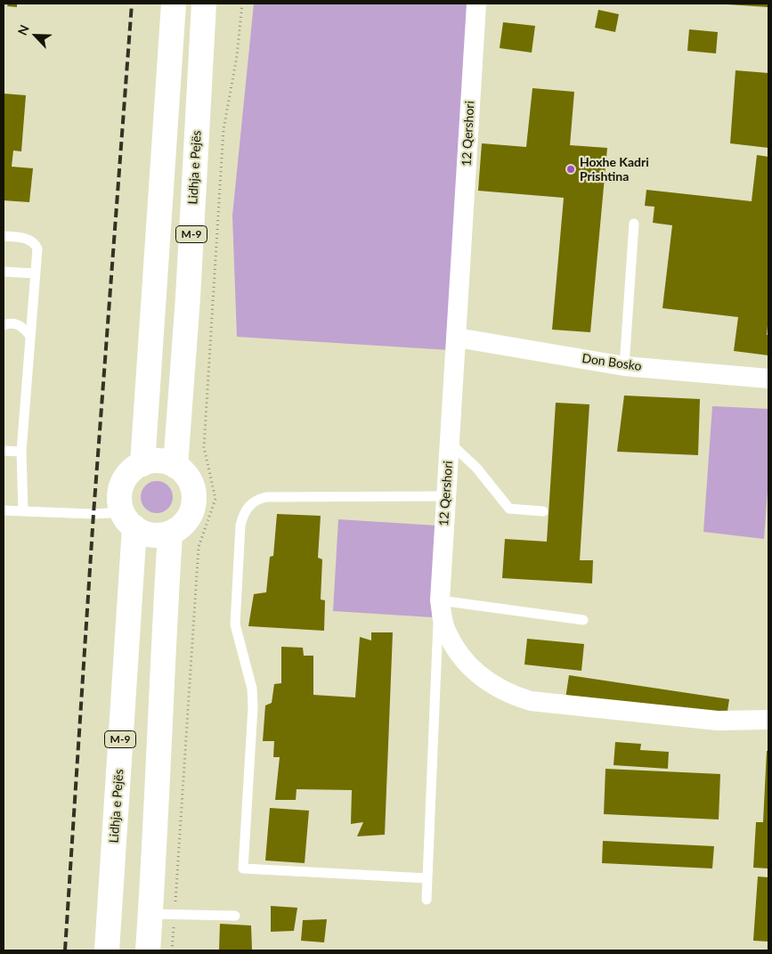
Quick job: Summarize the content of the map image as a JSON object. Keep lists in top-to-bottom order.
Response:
{
  "streets": {
    "highway": ["Lidhja e Pejës", "M-9"],
    "street": ["12 Qershori", "Don Bosko"]
  },
  "crossings": [
    ["12 Qershori", "Don Bosko"],
    ["Lidhja e Pejës", "M-9"]
  ],
  "places": ["Hoxhe Kadri Prishtina"],
  "north": "top left"
}
